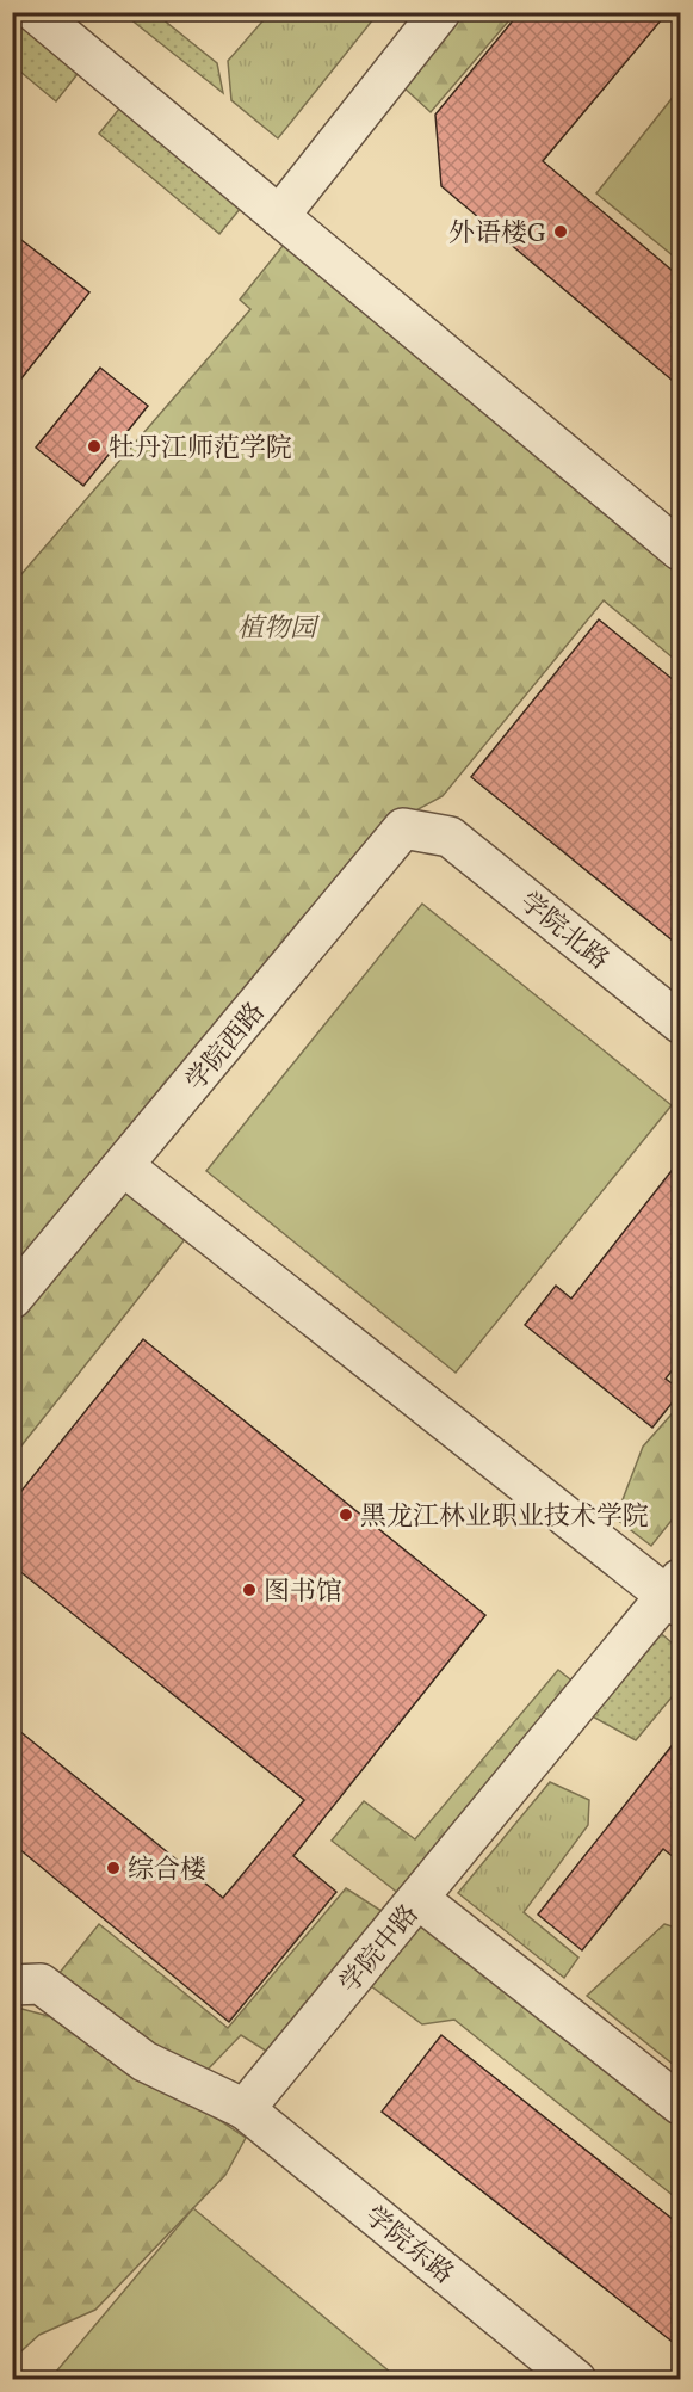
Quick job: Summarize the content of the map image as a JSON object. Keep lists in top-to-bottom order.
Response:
{
  "streets": {
    "street": [
      "学院北路",
      "学院西路",
      "学院中路",
      "学院东路"
    ]
  },
  "crossings": [
    ["学院北路", "学院西路"],
    ["学院中路", "学院东路"]
  ],
  "parks": ["植物园"],
  "places": [
    "外语楼G",
    "牡丹江师范学院",
    "黑龙江林业职业技术学院",
    "图书馆",
    "综合楼"
  ]
}
